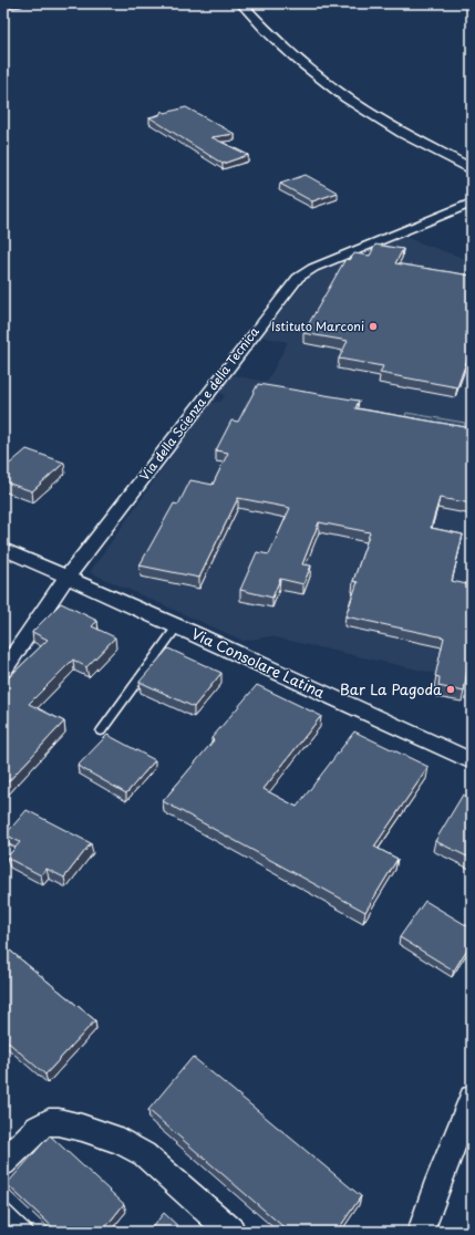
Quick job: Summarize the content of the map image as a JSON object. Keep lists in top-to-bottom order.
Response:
{
  "streets": {
    "street": ["Via della Scienza e della Tecnica", "Via Consolare Latina"]
  },
  "crossings": [
    ["Via della Scienza e della Tecnica", "Via Consolare Latina"]
  ],
  "places": ["Istituto Marconi", "Bar La Pagoda"]
}
